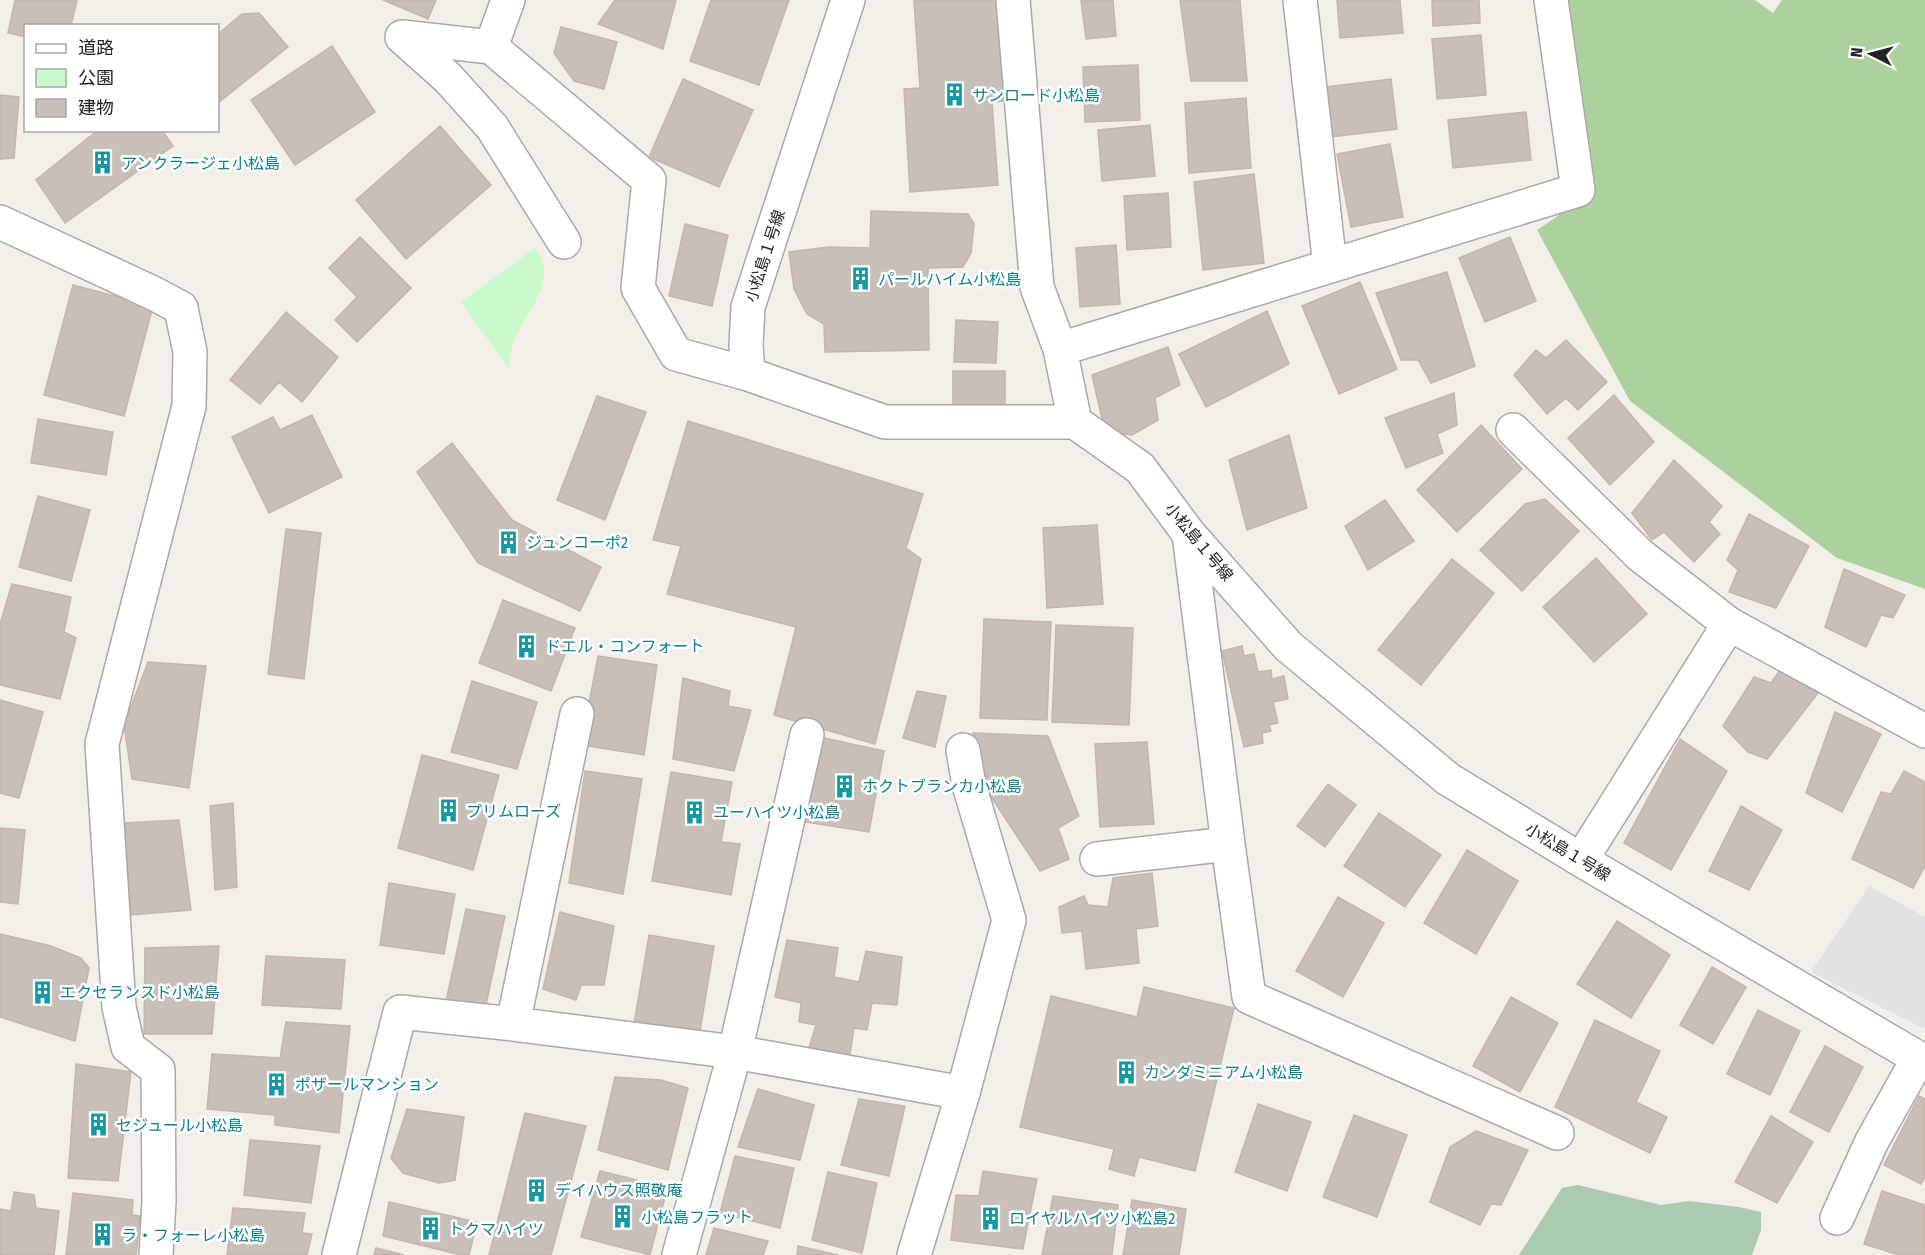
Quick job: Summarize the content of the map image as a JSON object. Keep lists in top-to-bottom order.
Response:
{
  "streets": {
    "street": ["小松島１号線"]
  },
  "places": {
    "building": [
      "サンロード小松島",
      "アンクラージェ小松島",
      "パールハイム小松島",
      "ジュンコーポ2",
      "ドエル・コンフォート",
      "ホクトブランカ小松島",
      "プリムローズ",
      "ユーハイツ小松島",
      "エクセランスド小松島",
      "カンダミニアム小松島",
      "ポザールマンション",
      "セジュール小松島",
      "デイハウス照敬庵",
      "小松島フラット",
      "ロイヤルハイツ小松島2",
      "トクマハイツ",
      "ラ・フォーレ小松島"
    ]
  },
  "legend": ["道路", "公園", "建物"],
  "north": "left"
}
